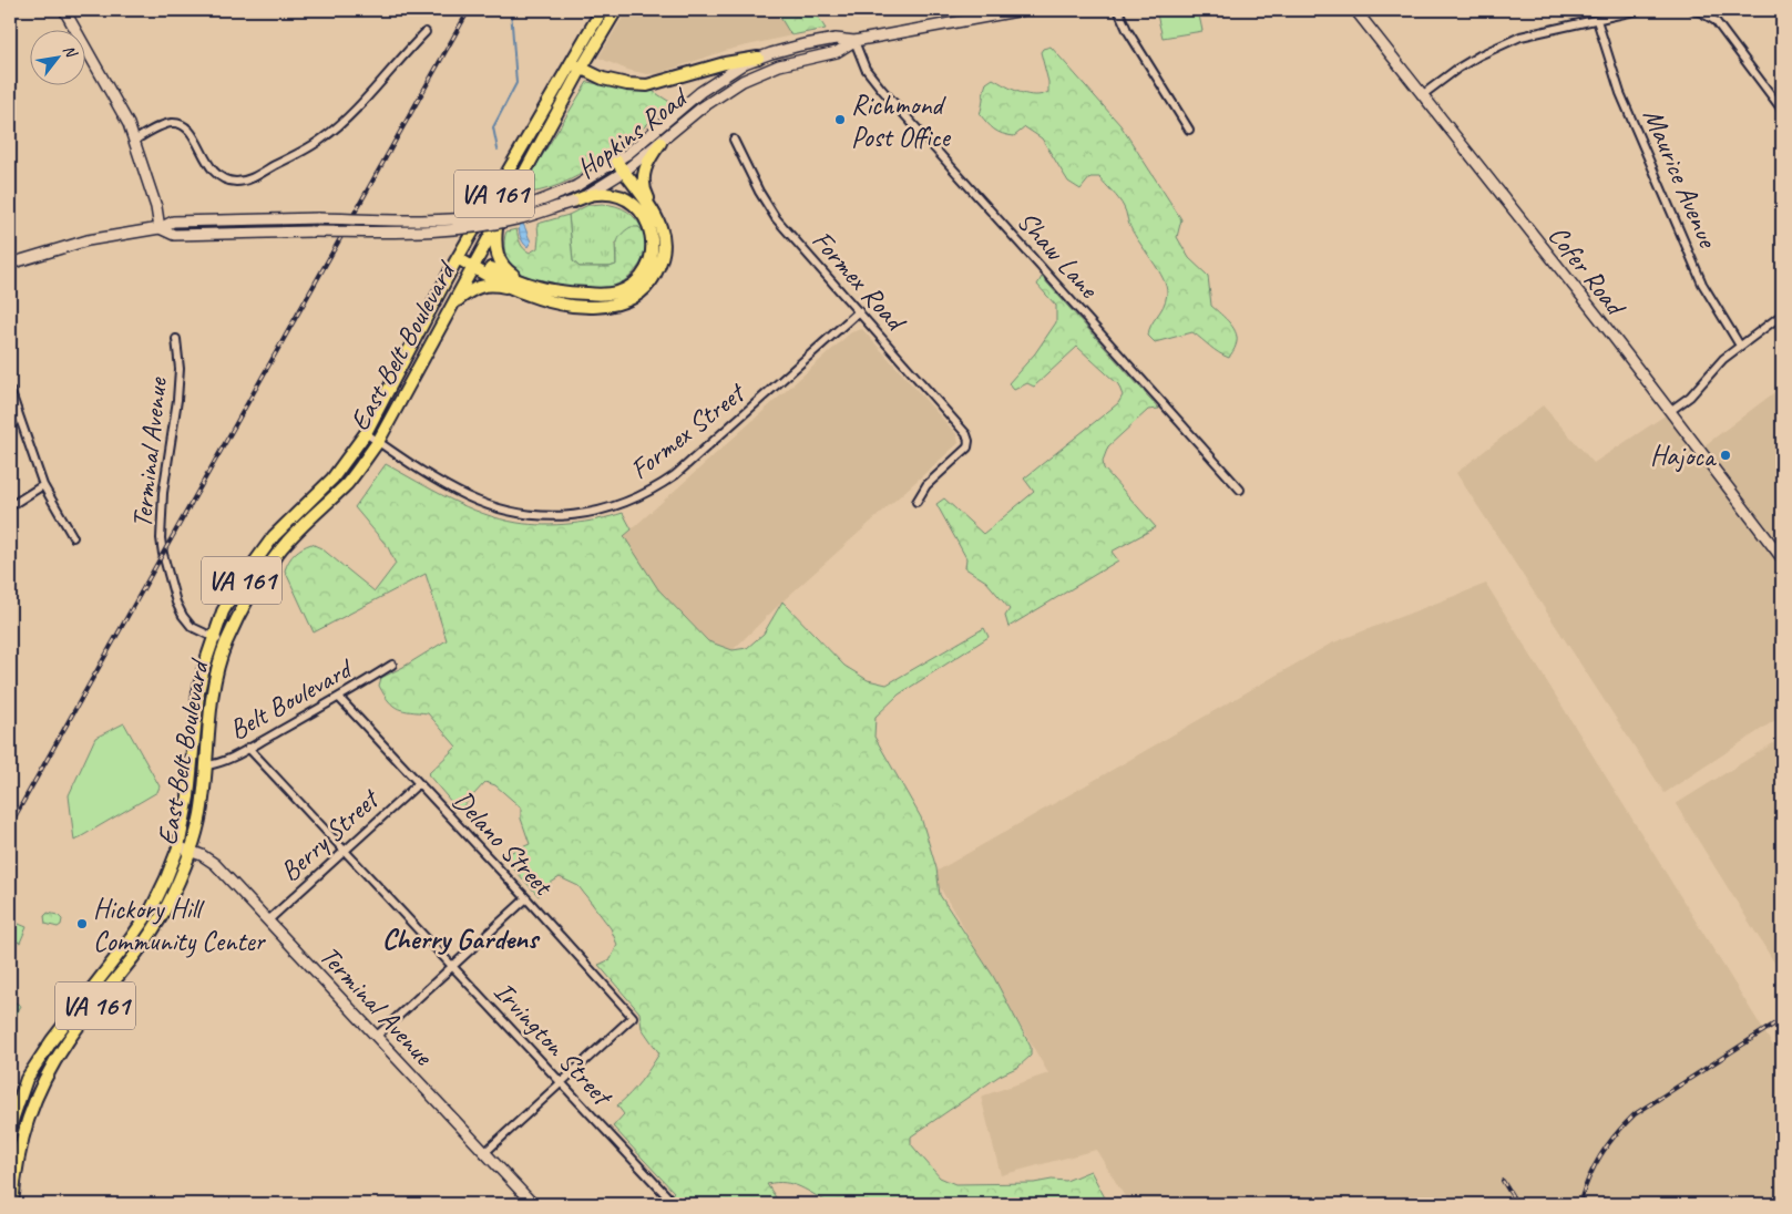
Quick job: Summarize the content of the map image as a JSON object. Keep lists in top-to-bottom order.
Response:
{
  "streets": {
    "main road": [
      "Hopkins Road",
      "VA 161",
      "Cofer Road",
      "East Belt Boulevard",
      "Terminal Avenue"
    ],
    "street": [
      "Maurice Avenue",
      "Shaw Lane",
      "Formex Road",
      "Formex Street",
      "Belt Boulevard",
      "Berry Street",
      "Delano Street",
      "Irvington Street"
    ]
  },
  "crossings": [
    ["Hopkins Road", "Shaw Lane"],
    ["Formex Road", "Formex Street"],
    ["East Belt Boulevard", "Formex Street"],
    ["East Belt Boulevard", "Terminal Avenue"],
    ["East Belt Boulevard", "Belt Boulevard"],
    ["Terminal Avenue", "Berry Street"],
    ["Belt Boulevard", "Delano Street"],
    ["Belt Boulevard", "Irvington Street"],
    ["Berry Street", "Delano Street"],
    ["Berry Street", "Irvington Street"],
    ["Delano Street", "Irvington Street"]
  ],
  "districts": ["Cherry Gardens"],
  "places": ["Richmond Post Office", "Hajoca", "Hickory Hill Community Center"],
  "north": "top right"
}
